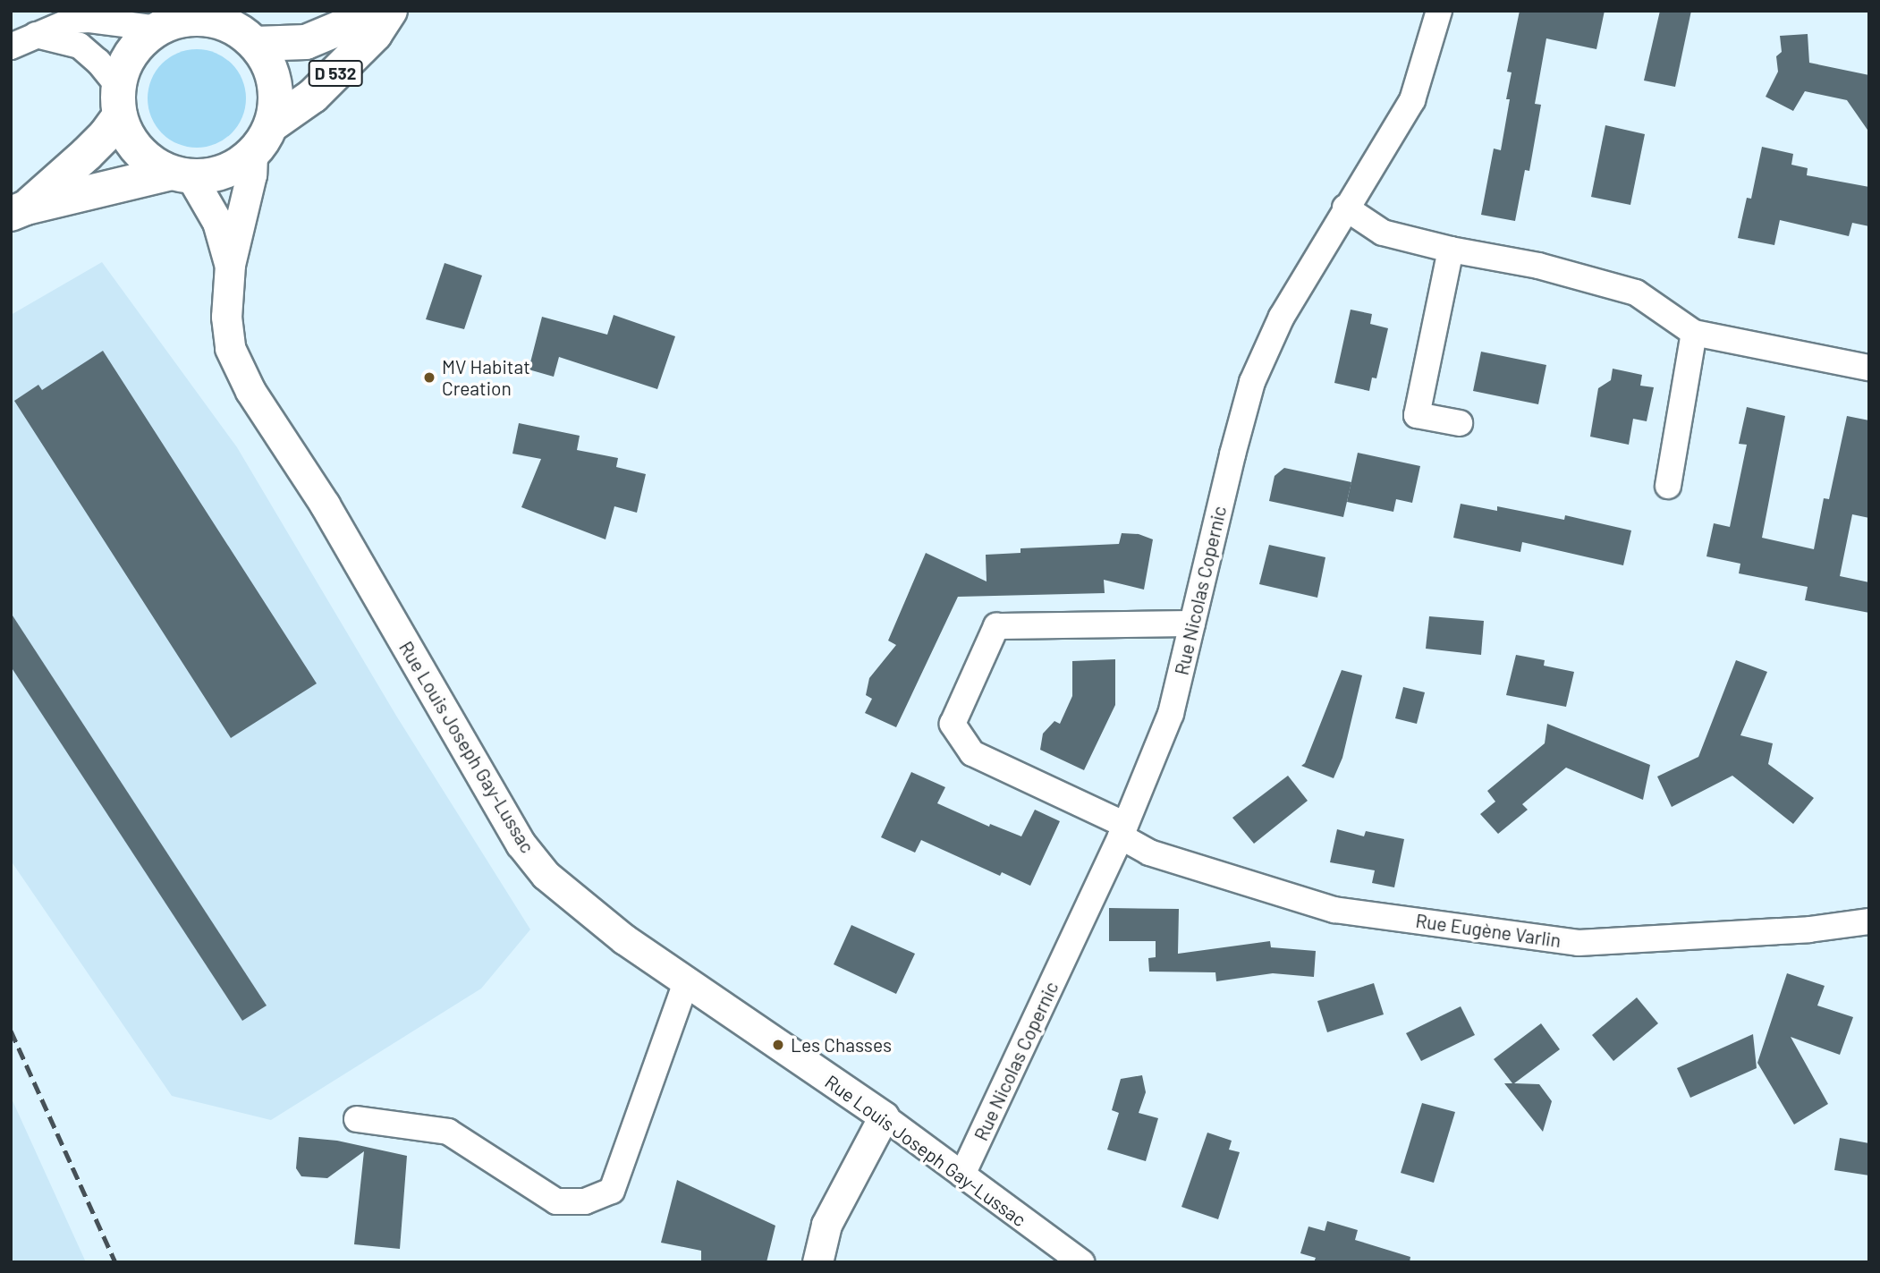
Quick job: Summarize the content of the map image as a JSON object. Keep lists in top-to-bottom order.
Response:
{
  "streets": {
    "main road": ["D 532"],
    "street": ["Rue Nicolas Copernic", "Rue Louis Joseph Gay-Lussac", "Rue Eugène Varlin"]
  },
  "crossings": [
    ["D 532", "Rue Louis Joseph Gay-Lussac"],
    ["Rue Nicolas Copernic", "Rue Louis Joseph Gay-Lussac"],
    ["Rue Nicolas Copernic", "Rue Eugène Varlin"]
  ],
  "places": ["MV Habitat Creation", "Les Chasses"]
}
